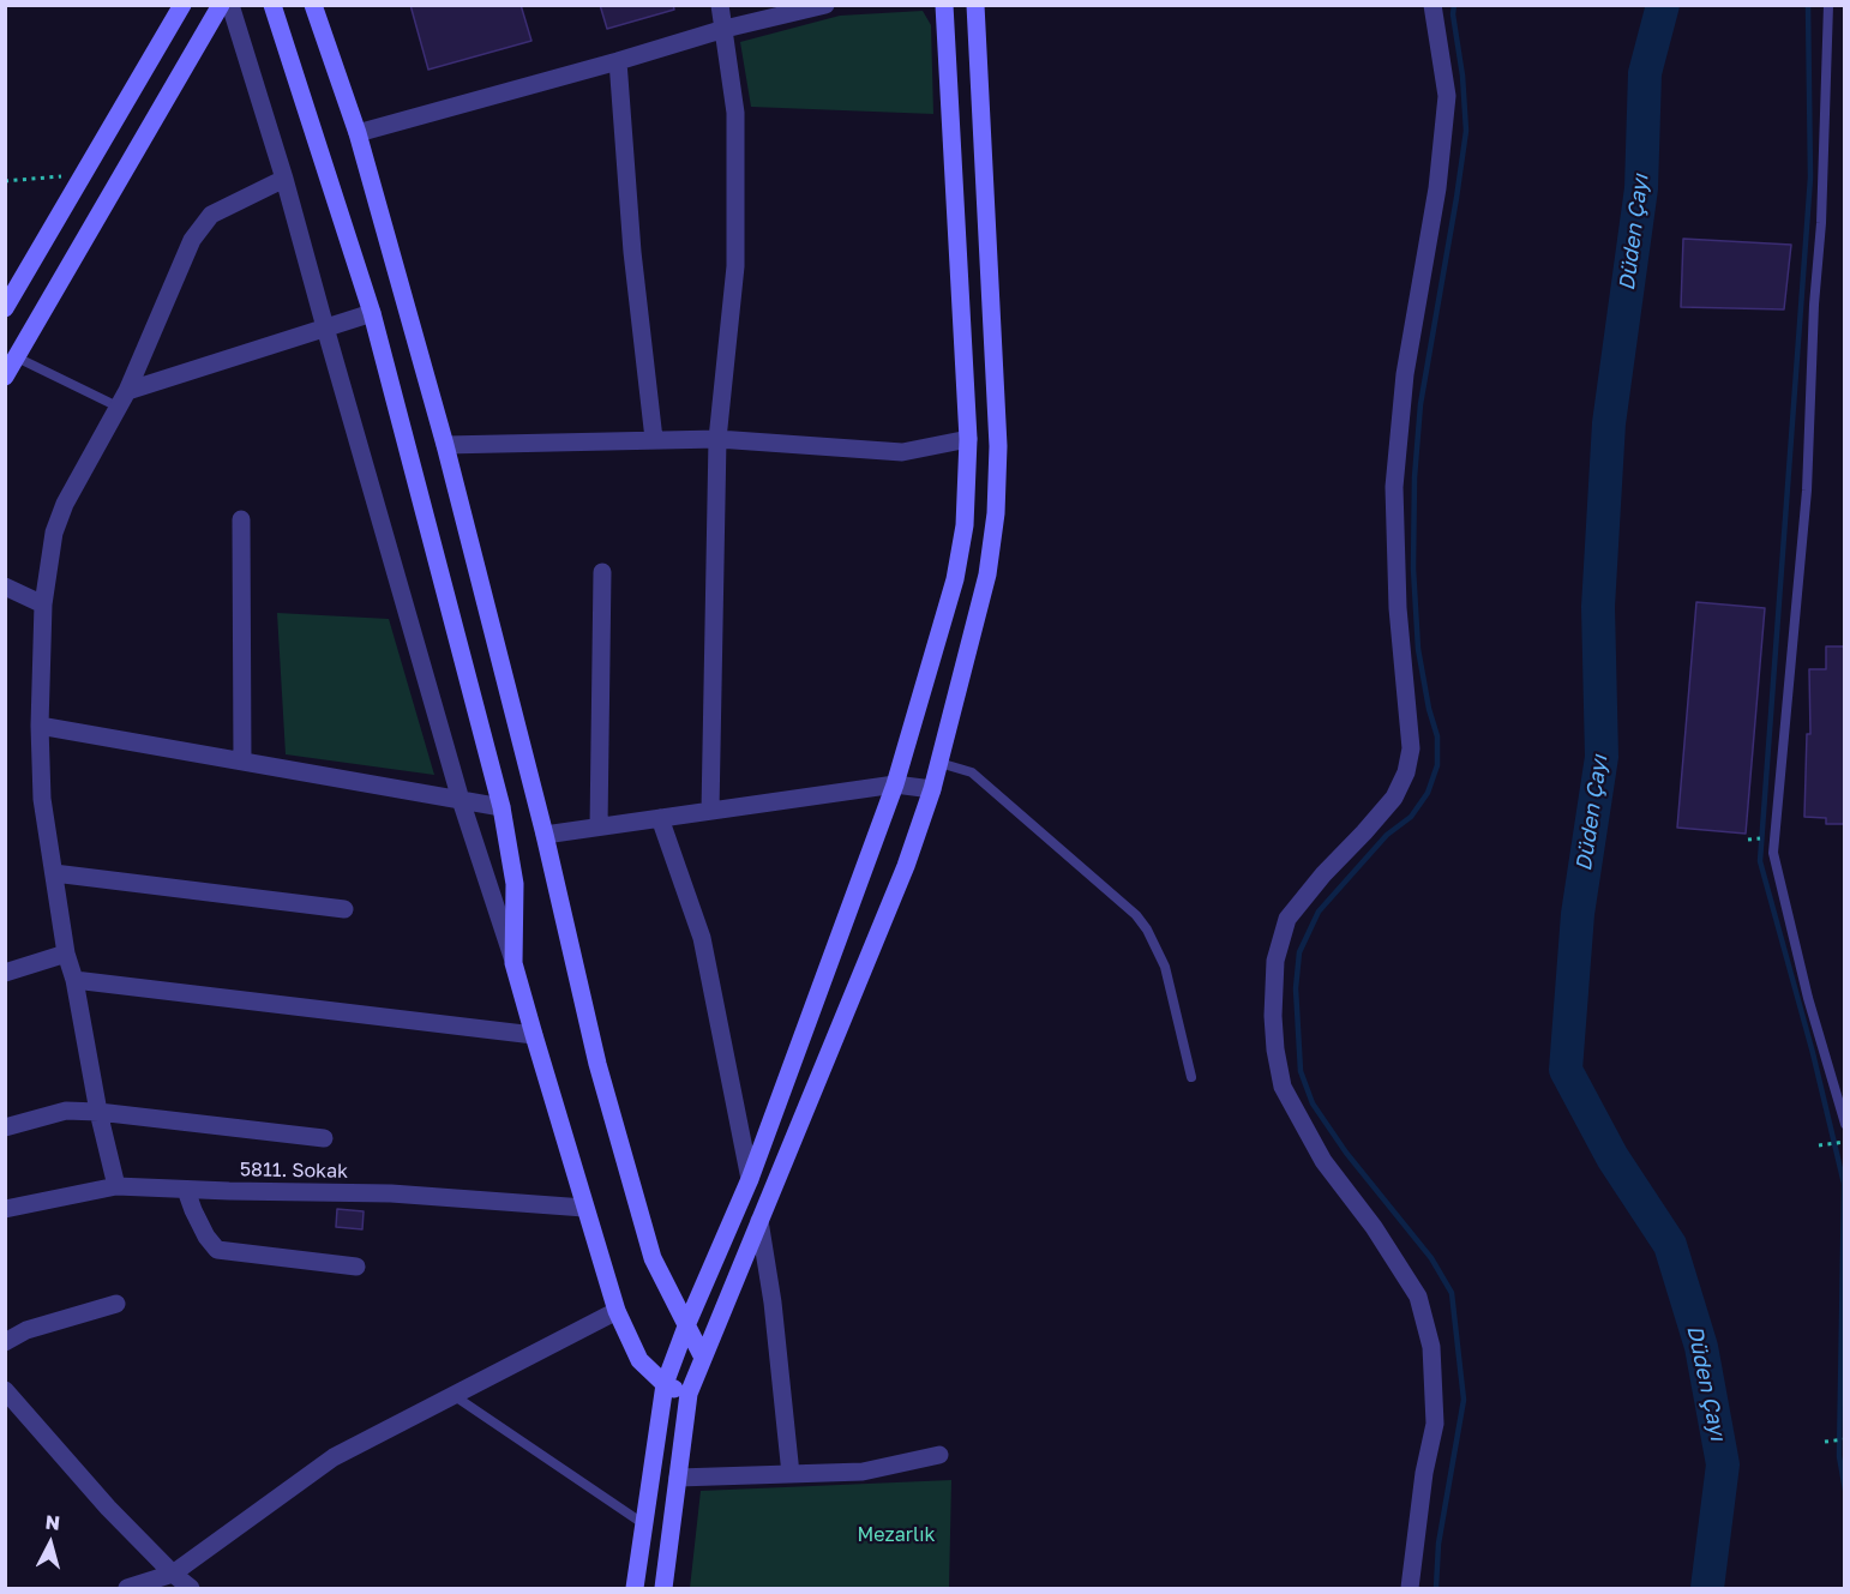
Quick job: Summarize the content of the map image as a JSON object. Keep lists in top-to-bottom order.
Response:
{
  "streets": {
    "street": ["5811. Sokak"]
  },
  "water": ["Düden Çayı"],
  "parks": ["Mezarlık"],
  "north": "top"
}
